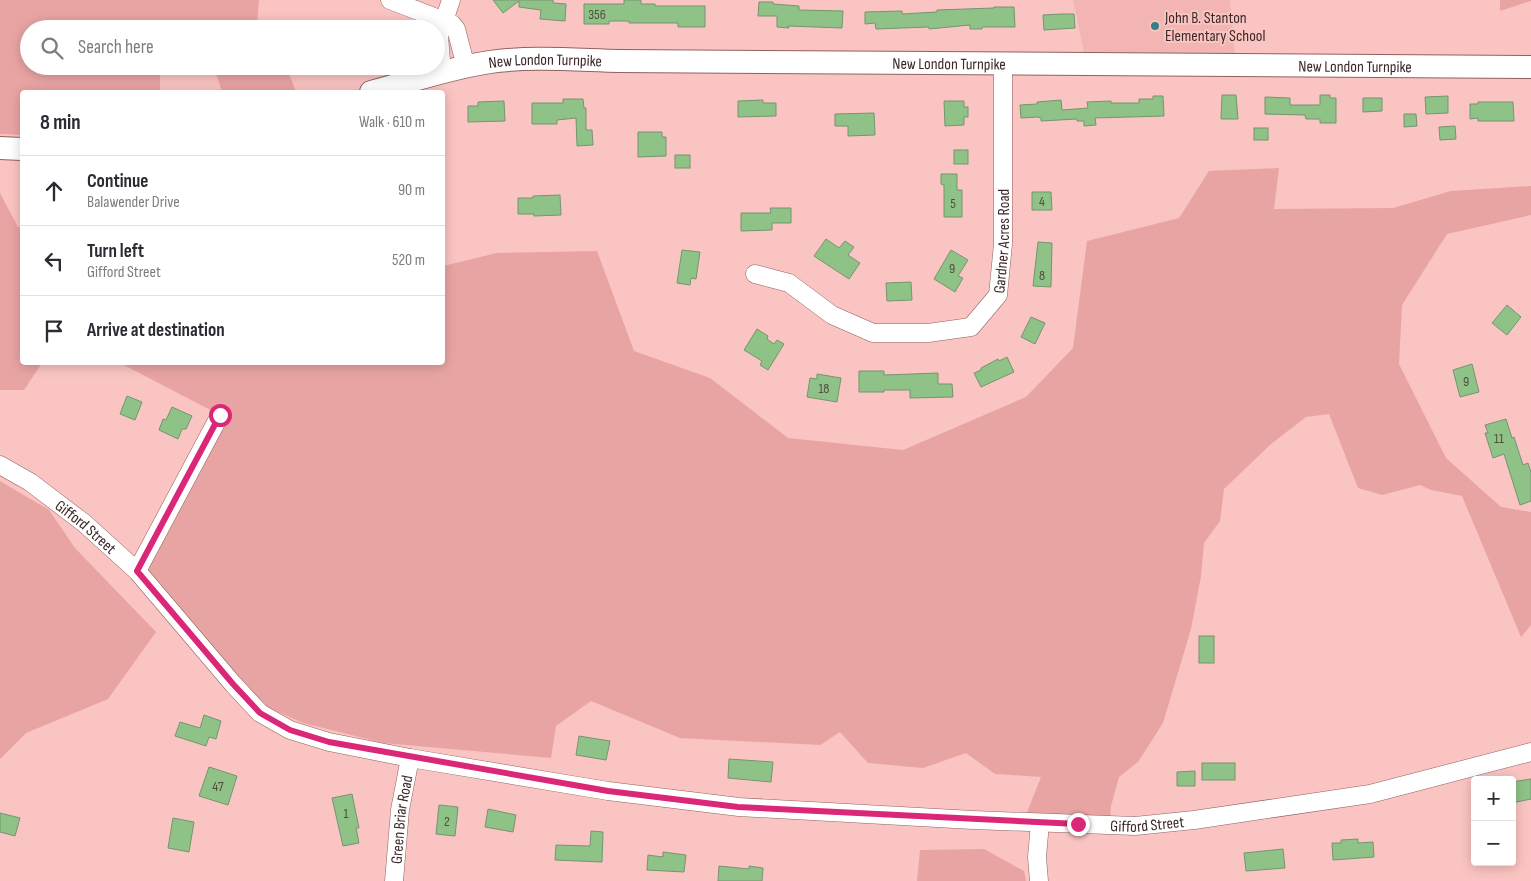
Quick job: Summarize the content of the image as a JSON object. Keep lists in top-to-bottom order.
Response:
{
  "streets": {
    "main road": ["New London Turnpike"],
    "street": ["Gardner Acres Road", "Gifford Street", "Green Briar Road"]
  },
  "crossings": [
    ["New London Turnpike", "Gardner Acres Road"],
    ["Gifford Street", "Green Briar Road"]
  ],
  "places": ["John B. Stanton Elementary School"],
  "house_numbers": [
    "356",
    "4",
    "5",
    "9",
    "8",
    "9",
    "18",
    "11",
    "47",
    "1",
    "2"
  ],
  "page": {
    "search": "Search here",
    "heading": ["8 min", "Walk · 610 m"],
    "list": [
      ["Continue", "Balawender Drive", "90 m"],
      ["Turn left", "Gifford Street", "520 m"],
      "Arrive at destination"
    ],
    "map_buttons": ["+", "−"]
  }
}
